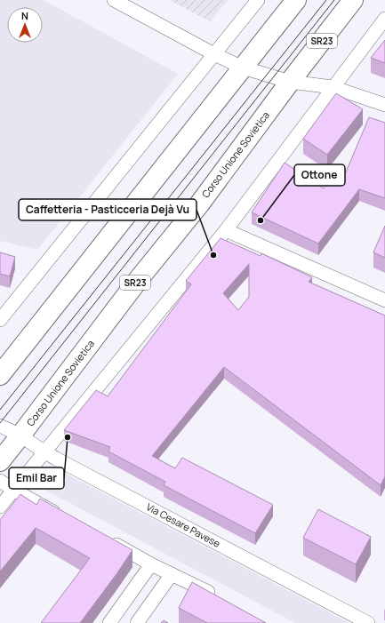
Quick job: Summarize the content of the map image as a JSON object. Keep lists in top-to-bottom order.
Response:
{
  "streets": {
    "main road": ["SR23", "Corso Unione Sovietica"],
    "street": ["Via Cesare Pavese"]
  },
  "crossings": [
    ["Corso Unione Sovietica", "Via Cesare Pavese"]
  ],
  "places": ["Ottone", "Caffetteria - Pasticceria Dejà Vu", "Emil Bar"],
  "north": "top"
}
